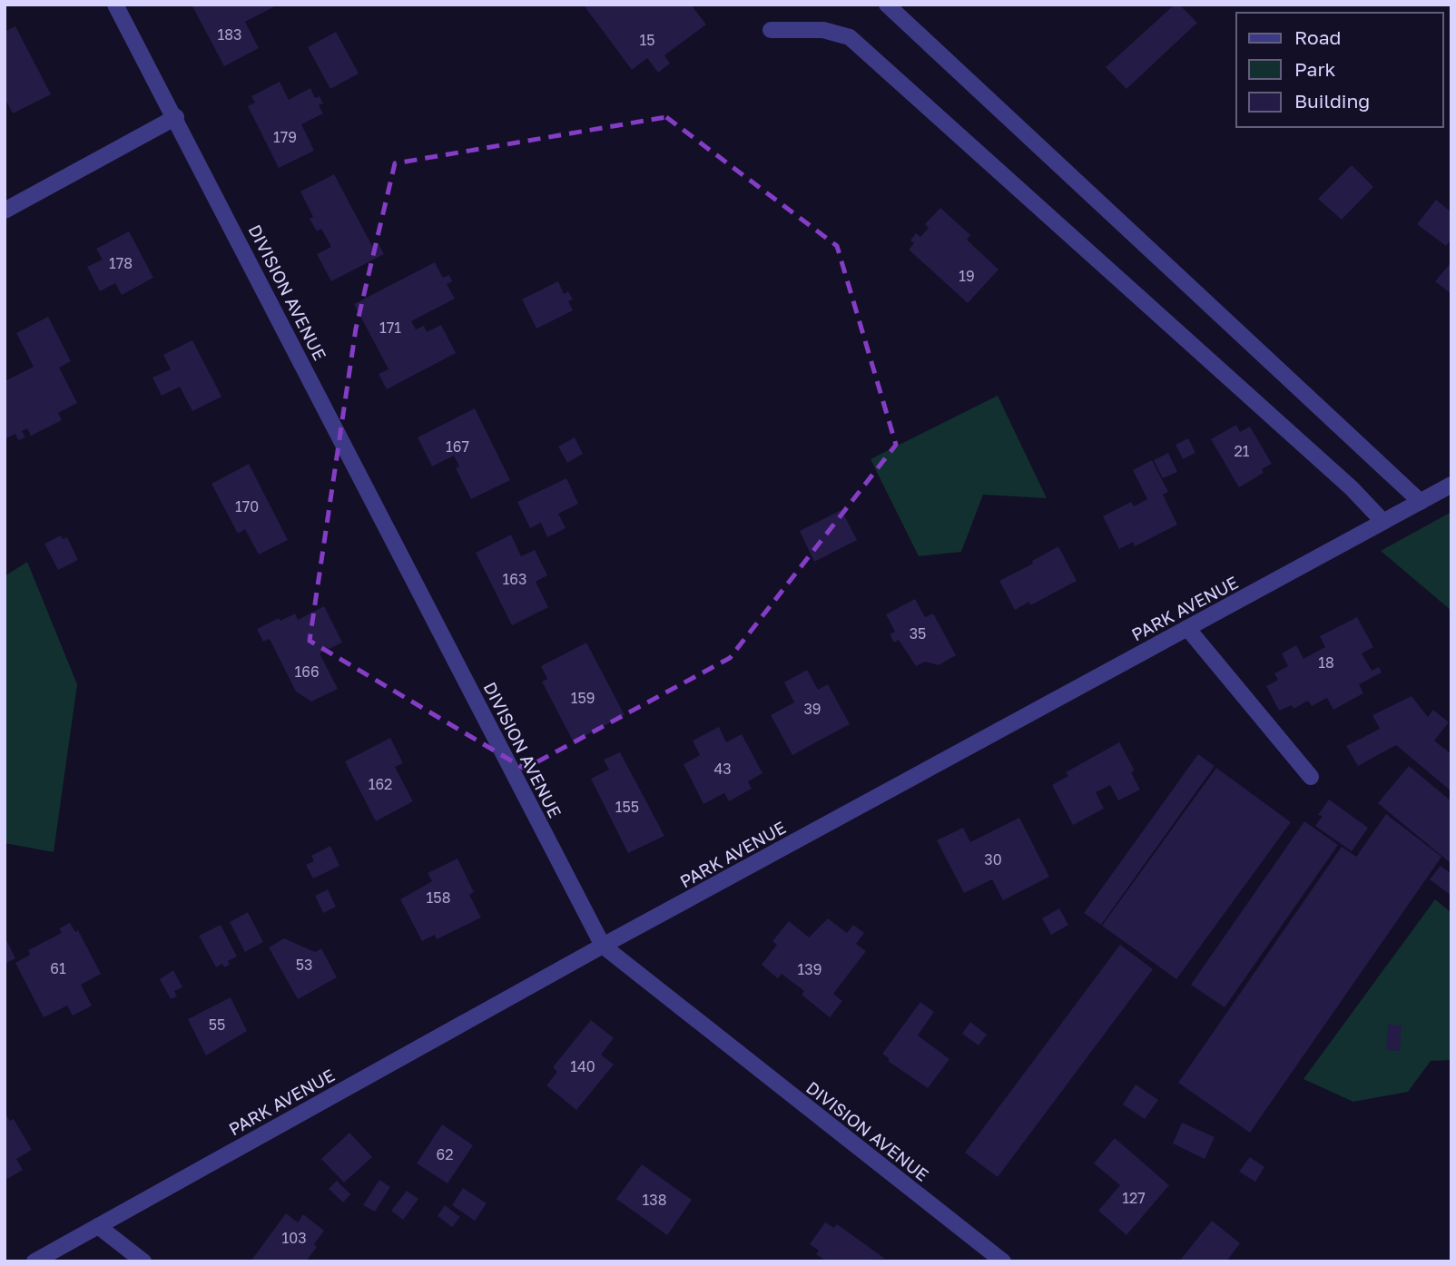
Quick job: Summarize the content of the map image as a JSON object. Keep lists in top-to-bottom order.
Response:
{
  "streets": {
    "street": ["DIVISION AVENUE", "PARK AVENUE"]
  },
  "crossings": [
    ["DIVISION AVENUE", "PARK AVENUE"]
  ],
  "house_numbers": [
    "183",
    "15",
    "179",
    "178",
    "19",
    "171",
    "167",
    "21",
    "170",
    "163",
    "35",
    "18",
    "166",
    "159",
    "39",
    "43",
    "162",
    "155",
    "30",
    "158",
    "53",
    "61",
    "139",
    "55",
    "140",
    "62",
    "127",
    "138",
    "103"
  ],
  "legend": ["Road", "Park", "Building"]
}
